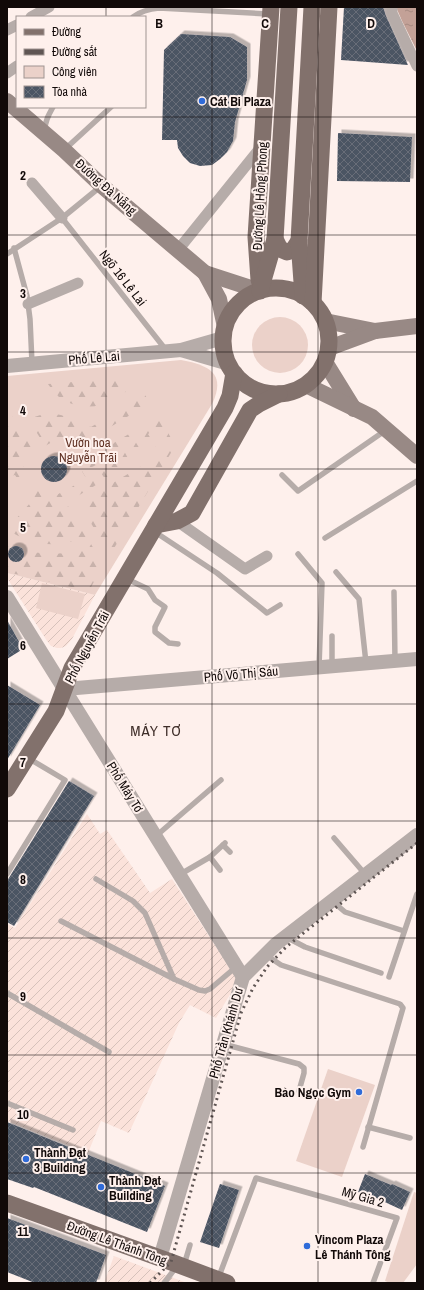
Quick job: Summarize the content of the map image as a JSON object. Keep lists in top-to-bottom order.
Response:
{
  "streets": {
    "main road": [
      "Đường Đà Nẵng",
      "Đường Lê Hồng Phong",
      "Phố Nguyễn Trãi",
      "Đường Lê Thánh Tông"
    ],
    "street": [
      "Phố Lê Lai",
      "Phố Võ Thị Sáu",
      "Phố Máy Tơ",
      "Phố Trần Khánh Dư"
    ],
    "lane": ["Ngõ 16 Lê Lai", "Mỹ Gia 2"]
  },
  "crossings": [
    ["Đường Đà Nẵng", "Đường Lê Hồng Phong"],
    ["Đường Đà Nẵng", "Phố Lê Lai"],
    ["Đường Đà Nẵng", "Phố Nguyễn Trãi"],
    ["Đường Lê Hồng Phong", "Phố Lê Lai"],
    ["Đường Lê Hồng Phong", "Phố Nguyễn Trãi"],
    ["Ngõ 16 Lê Lai", "Phố Lê Lai"],
    ["Phố Lê Lai", "Phố Nguyễn Trãi"],
    ["Phố Nguyễn Trãi", "Phố Võ Thị Sáu"],
    ["Phố Nguyễn Trãi", "Phố Máy Tơ"],
    ["Phố Võ Thị Sáu", "Phố Máy Tơ"],
    ["Phố Máy Tơ", "Phố Trần Khánh Dư"],
    ["Phố Trần Khánh Dư", "Đường Lê Thánh Tông"],
    ["Mỹ Gia 2", "Đường Lê Thánh Tông"]
  ],
  "districts": ["MÁY TƠ"],
  "parks": ["Vườn hoa Nguyễn Trãi"],
  "places": [
    "Cát Bi Plaza",
    "Bảo Ngọc Gym",
    "Thành Đạt 3 Building",
    "Thành Đạt Building",
    "Vincom Plaza Lê Thánh Tông"
  ],
  "legend": [
    "Đường",
    "Đường sắt",
    "Công viên",
    "Tòa nhà"
  ],
  "grid": {
    "columns": ["B", "C", "D"],
    "rows": [
      "2",
      "3",
      "4",
      "5",
      "6",
      "7",
      "8",
      "9",
      "10",
      "11"
    ]
  }
}
